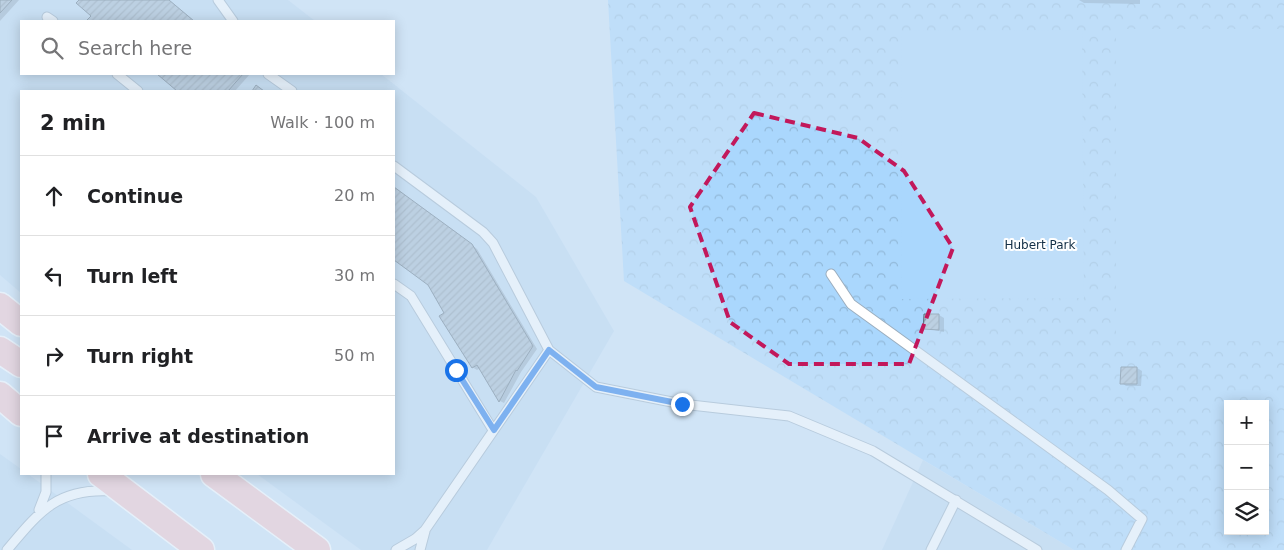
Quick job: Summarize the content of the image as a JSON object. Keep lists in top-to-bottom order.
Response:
{
  "parks": ["Hubert Park"],
  "page": {
    "search": "Search here",
    "heading": ["2 min", "Walk · 100 m"],
    "list": [
      ["Continue", "20 m"],
      ["Turn left", "30 m"],
      ["Turn right", "50 m"],
      "Arrive at destination"
    ],
    "map_buttons": ["+", "−"]
  }
}
